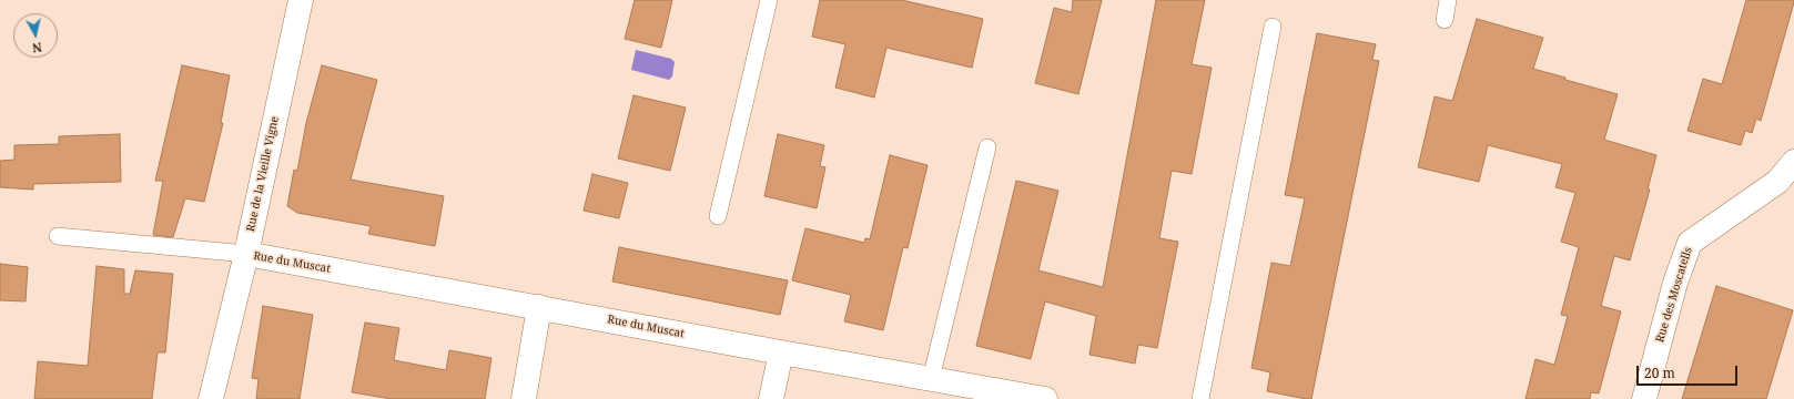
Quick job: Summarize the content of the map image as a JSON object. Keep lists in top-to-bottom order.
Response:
{
  "streets": {
    "street": ["Rue de la Vieille Vigne", "Rue du Muscat", "Rue des Moscatells"]
  },
  "crossings": [
    ["Rue de la Vieille Vigne", "Rue du Muscat"]
  ],
  "scale_bar": "20 m",
  "north": "bottom"
}
